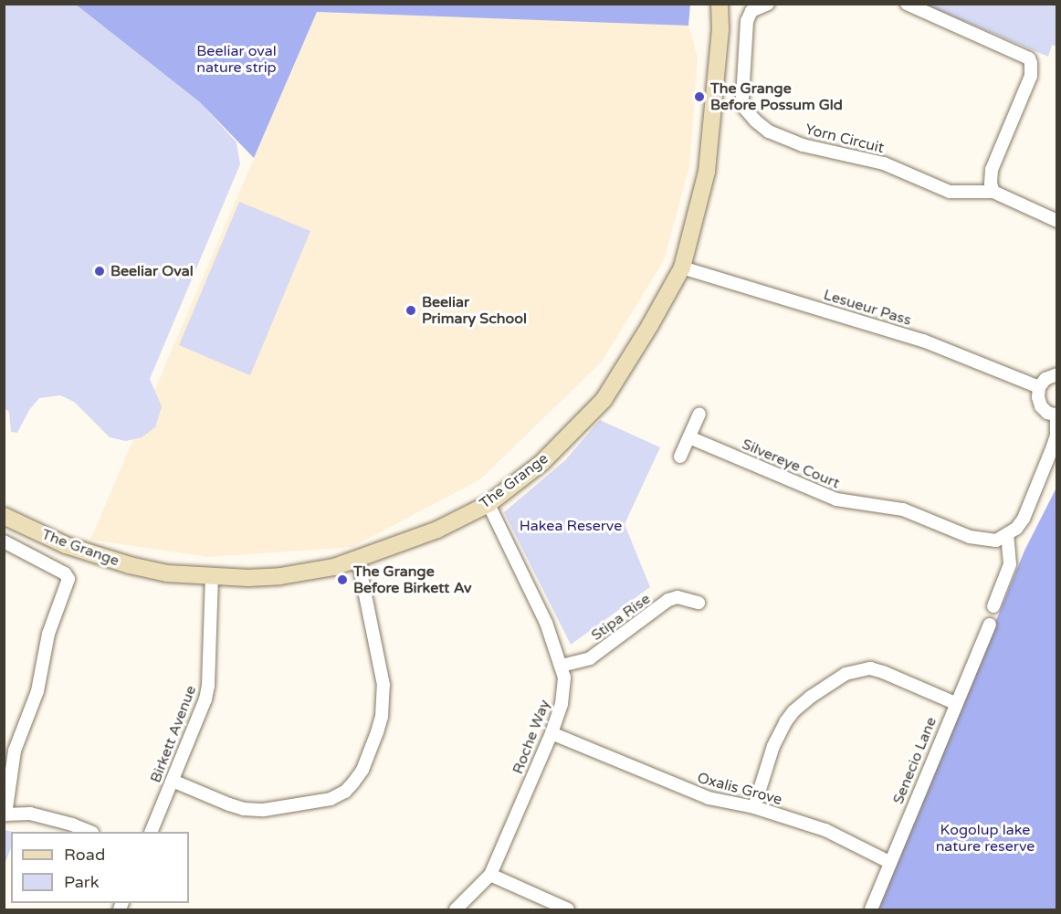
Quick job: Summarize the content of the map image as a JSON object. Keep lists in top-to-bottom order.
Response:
{
  "streets": {
    "street": [
      "Yorn Circuit",
      "Lesueur Pass",
      "Silvereye Court",
      "The Grange",
      "Stipa Rise",
      "Birkett Avenue",
      "Roche Way",
      "Senecio Lane",
      "Oxalis Grove"
    ]
  },
  "crossings": [
    ["Lesueur Pass", "The Grange"],
    ["The Grange", "Birkett Avenue"],
    ["The Grange", "Roche Way"],
    ["Stipa Rise", "Roche Way"],
    ["Roche Way", "Oxalis Grove"],
    ["Senecio Lane", "Oxalis Grove"]
  ],
  "parks": ["Beeliar oval nature strip", "Hakea Reserve", "Kogolup lake nature reserve"],
  "places": [
    "The Grange Before Possum Gld",
    "Beeliar Oval",
    "Beeliar Primary School",
    "The Grange Before Birkett Av"
  ],
  "legend": ["Road", "Park"]
}
